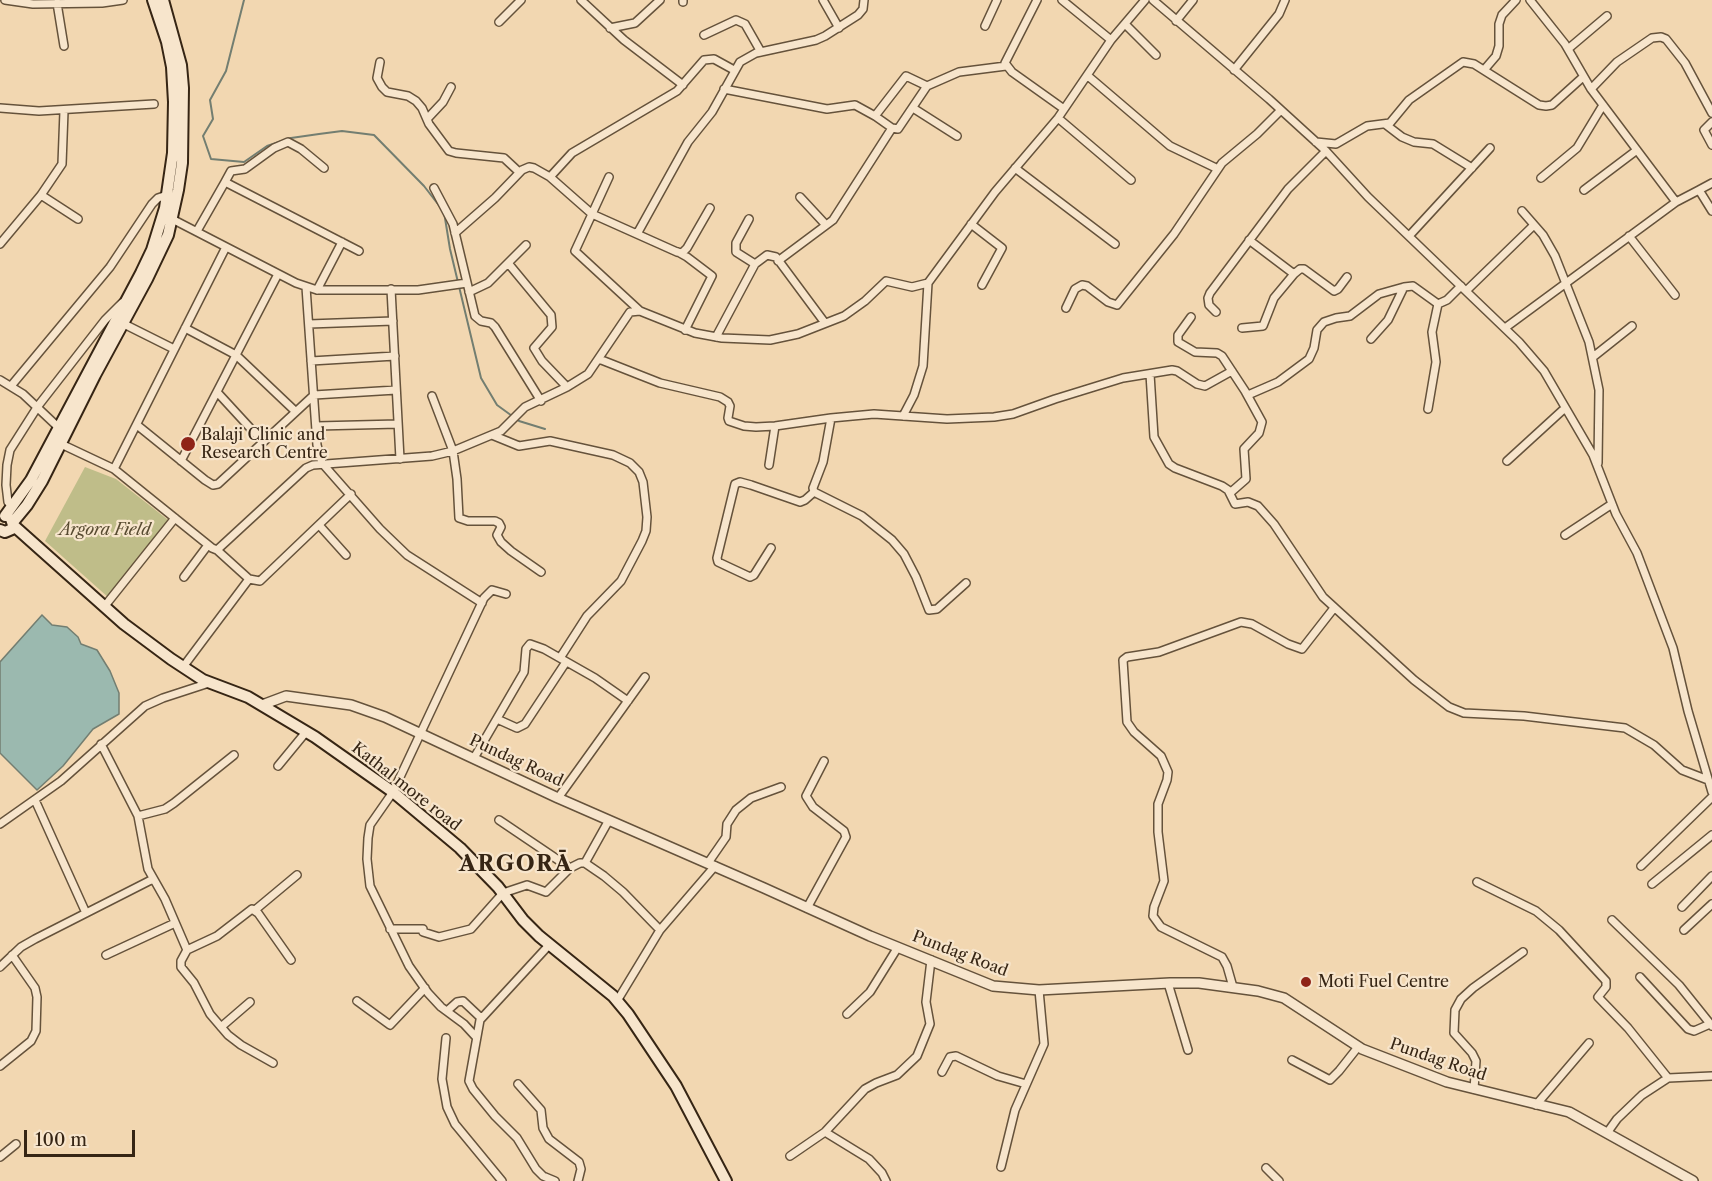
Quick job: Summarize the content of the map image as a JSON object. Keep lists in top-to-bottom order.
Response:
{
  "streets": {
    "main road": ["Kathal more road"],
    "street": ["Pundag Road"]
  },
  "crossings": [
    ["Pundag Road", "Kathal more road"]
  ],
  "districts": ["ARGORĀ"],
  "parks": ["Argora Field"],
  "places": ["Balaji Clinic and Research Centre", "Moti Fuel Centre"],
  "scale_bar": "100 m"
}
